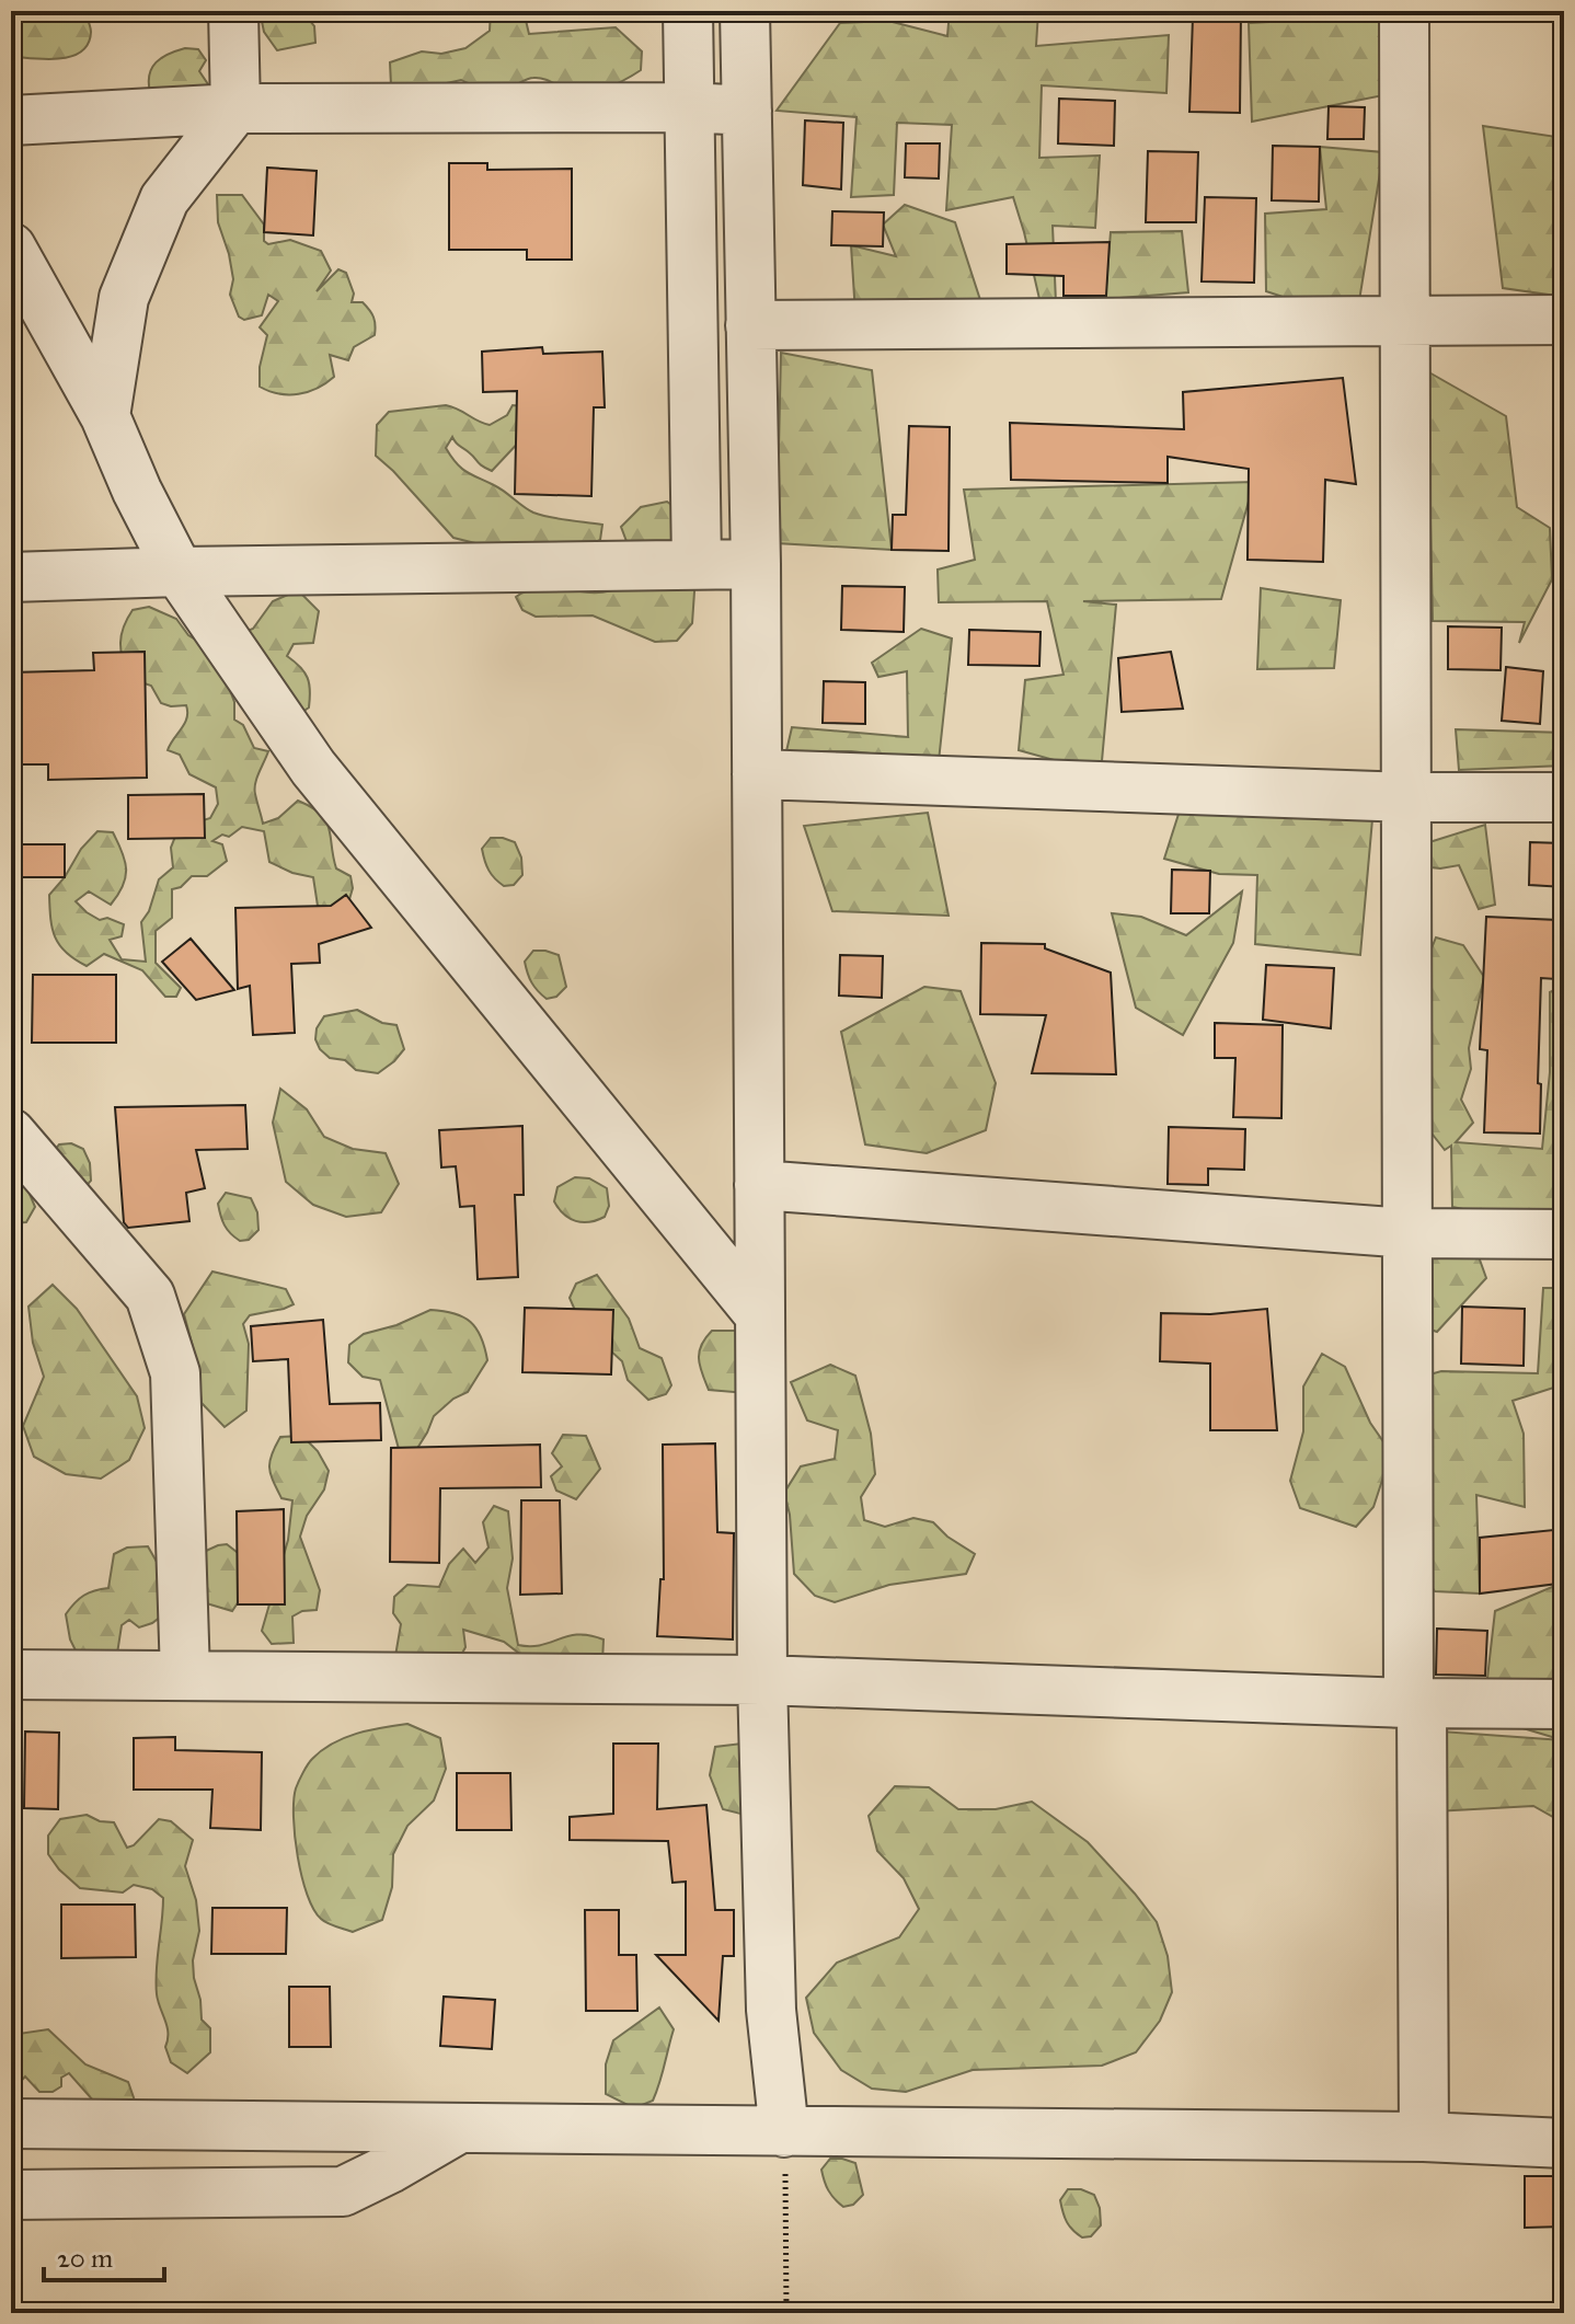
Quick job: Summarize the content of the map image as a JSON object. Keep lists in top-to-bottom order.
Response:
{
  "scale_bar": "20 m"
}
